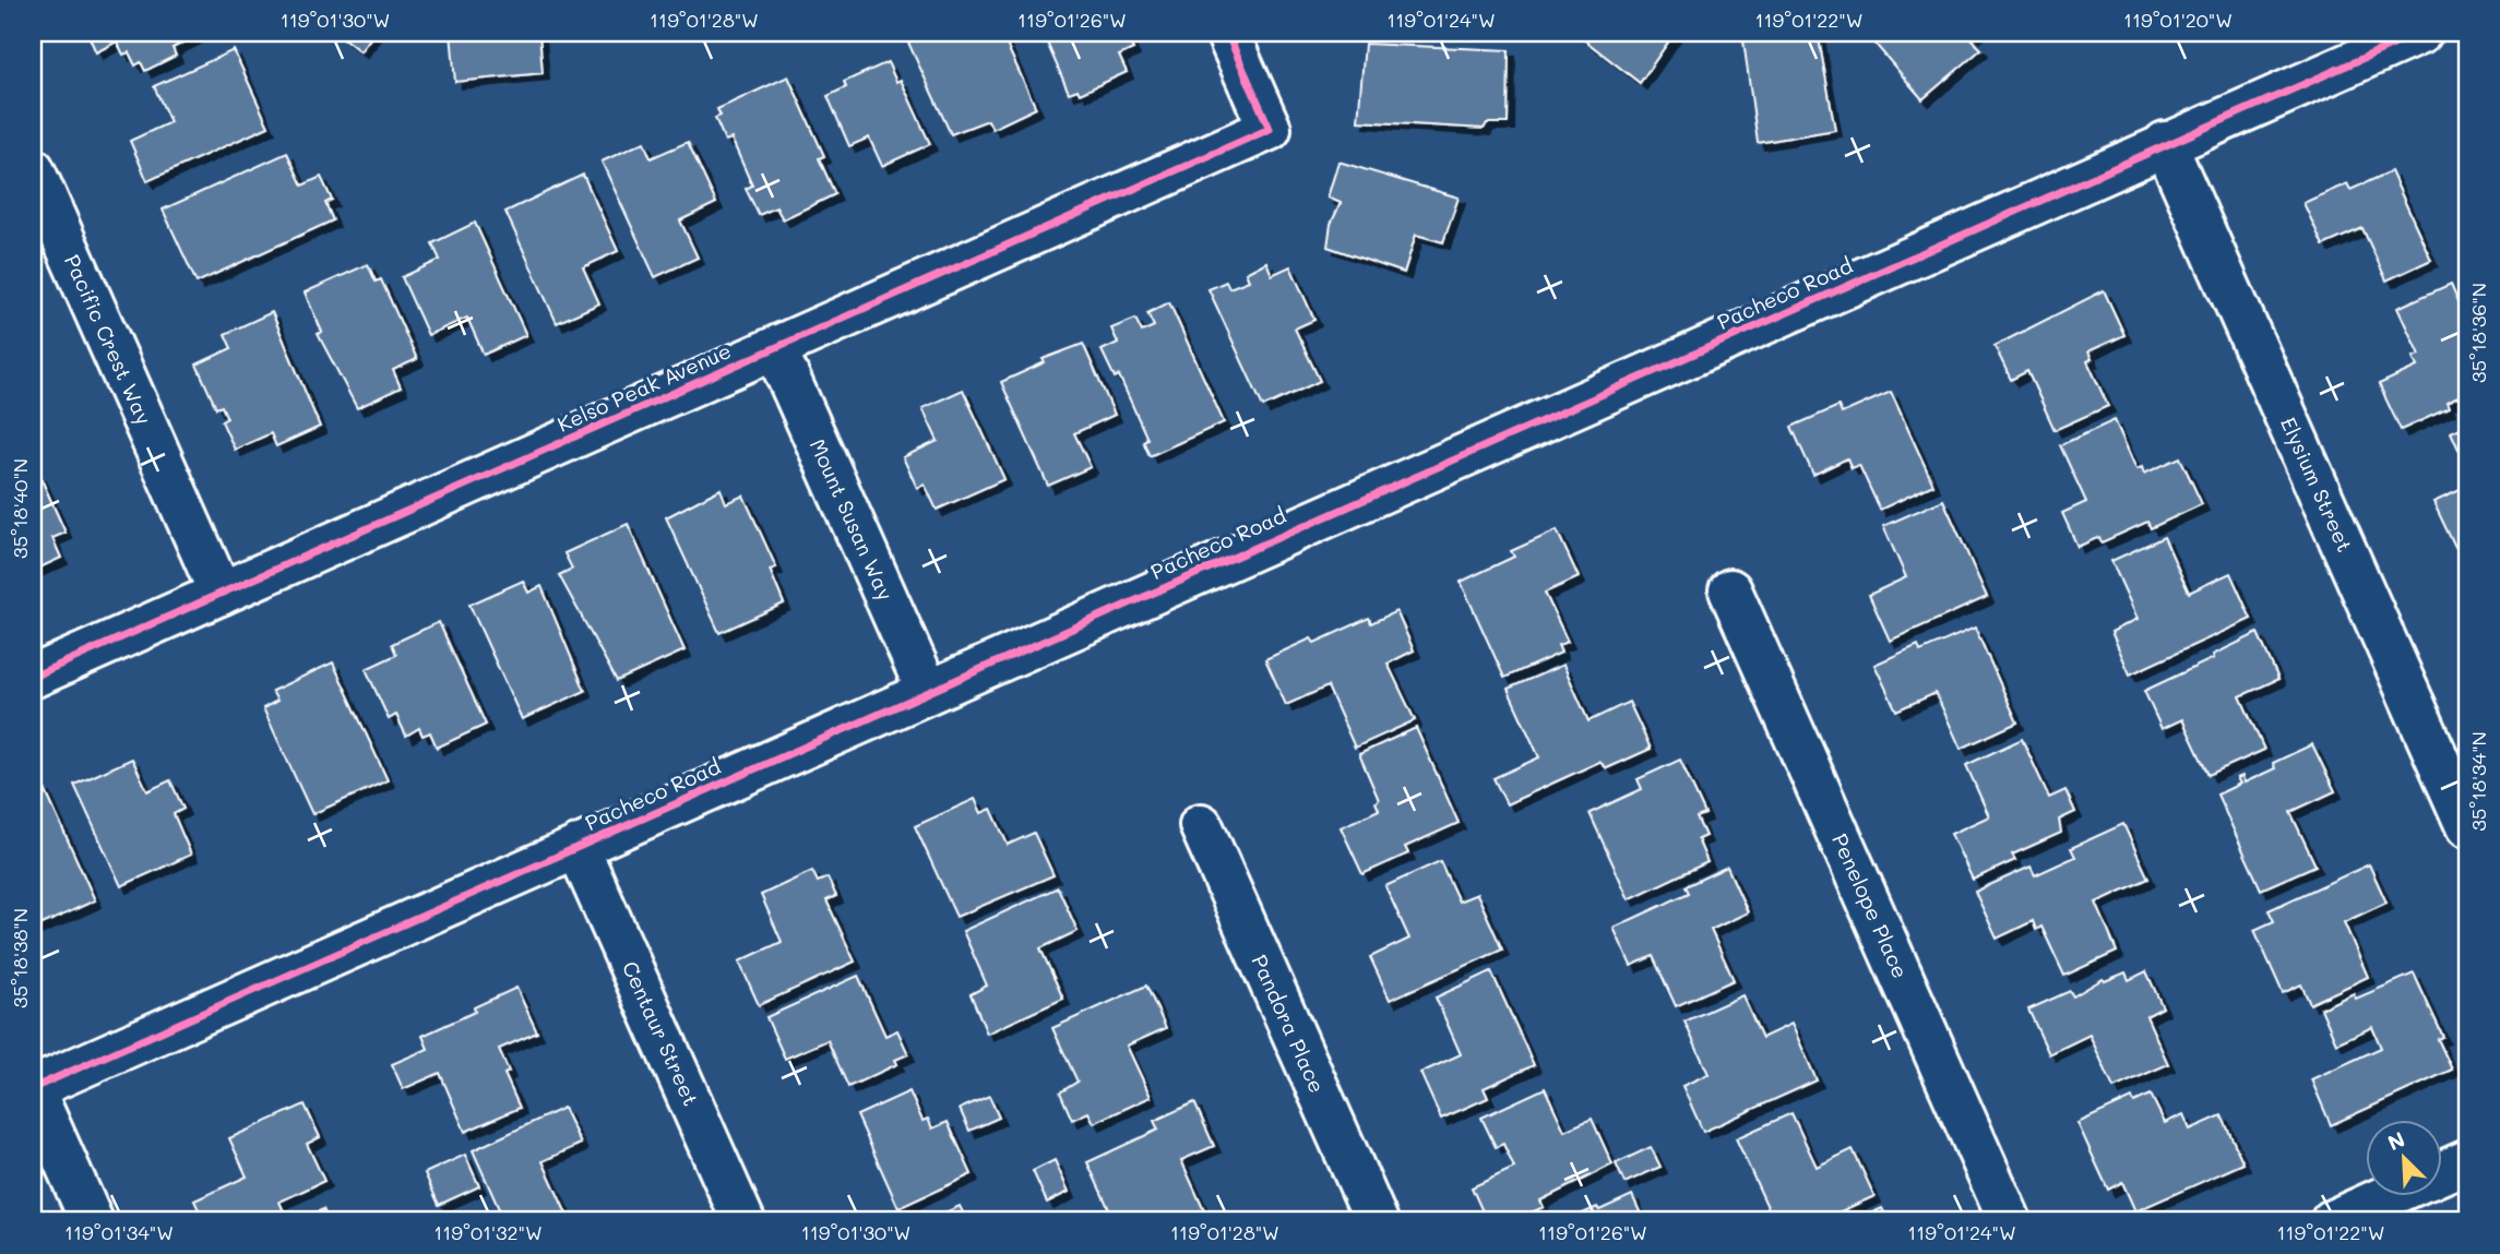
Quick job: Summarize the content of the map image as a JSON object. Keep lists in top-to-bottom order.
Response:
{
  "streets": {
    "street": [
      "Pacheco Road",
      "Pacific Crest Way",
      "Kelso Peak Avenue",
      "Elysium Street",
      "Mount Susan Way",
      "Penelope Place",
      "Pandora Place",
      "Centaur Street"
    ]
  },
  "crossings": [
    ["Pacheco Road", "Elysium Street"],
    ["Pacheco Road", "Mount Susan Way"],
    ["Pacheco Road", "Centaur Street"],
    ["Pacific Crest Way", "Kelso Peak Avenue"],
    ["Kelso Peak Avenue", "Mount Susan Way"]
  ],
  "north": "top left",
  "coordinates": [
    "119°01'30\"W",
    "119°01'28\"W",
    "119°01'26\"W",
    "119°01'24\"W",
    "119°01'22\"W",
    "119°01'20\"W",
    "35°18'36\"N",
    "35°18'40\"N",
    "35°18'34\"N",
    "35°18'38\"N",
    "119°01'34\"W",
    "119°01'32\"W"
  ]
}
